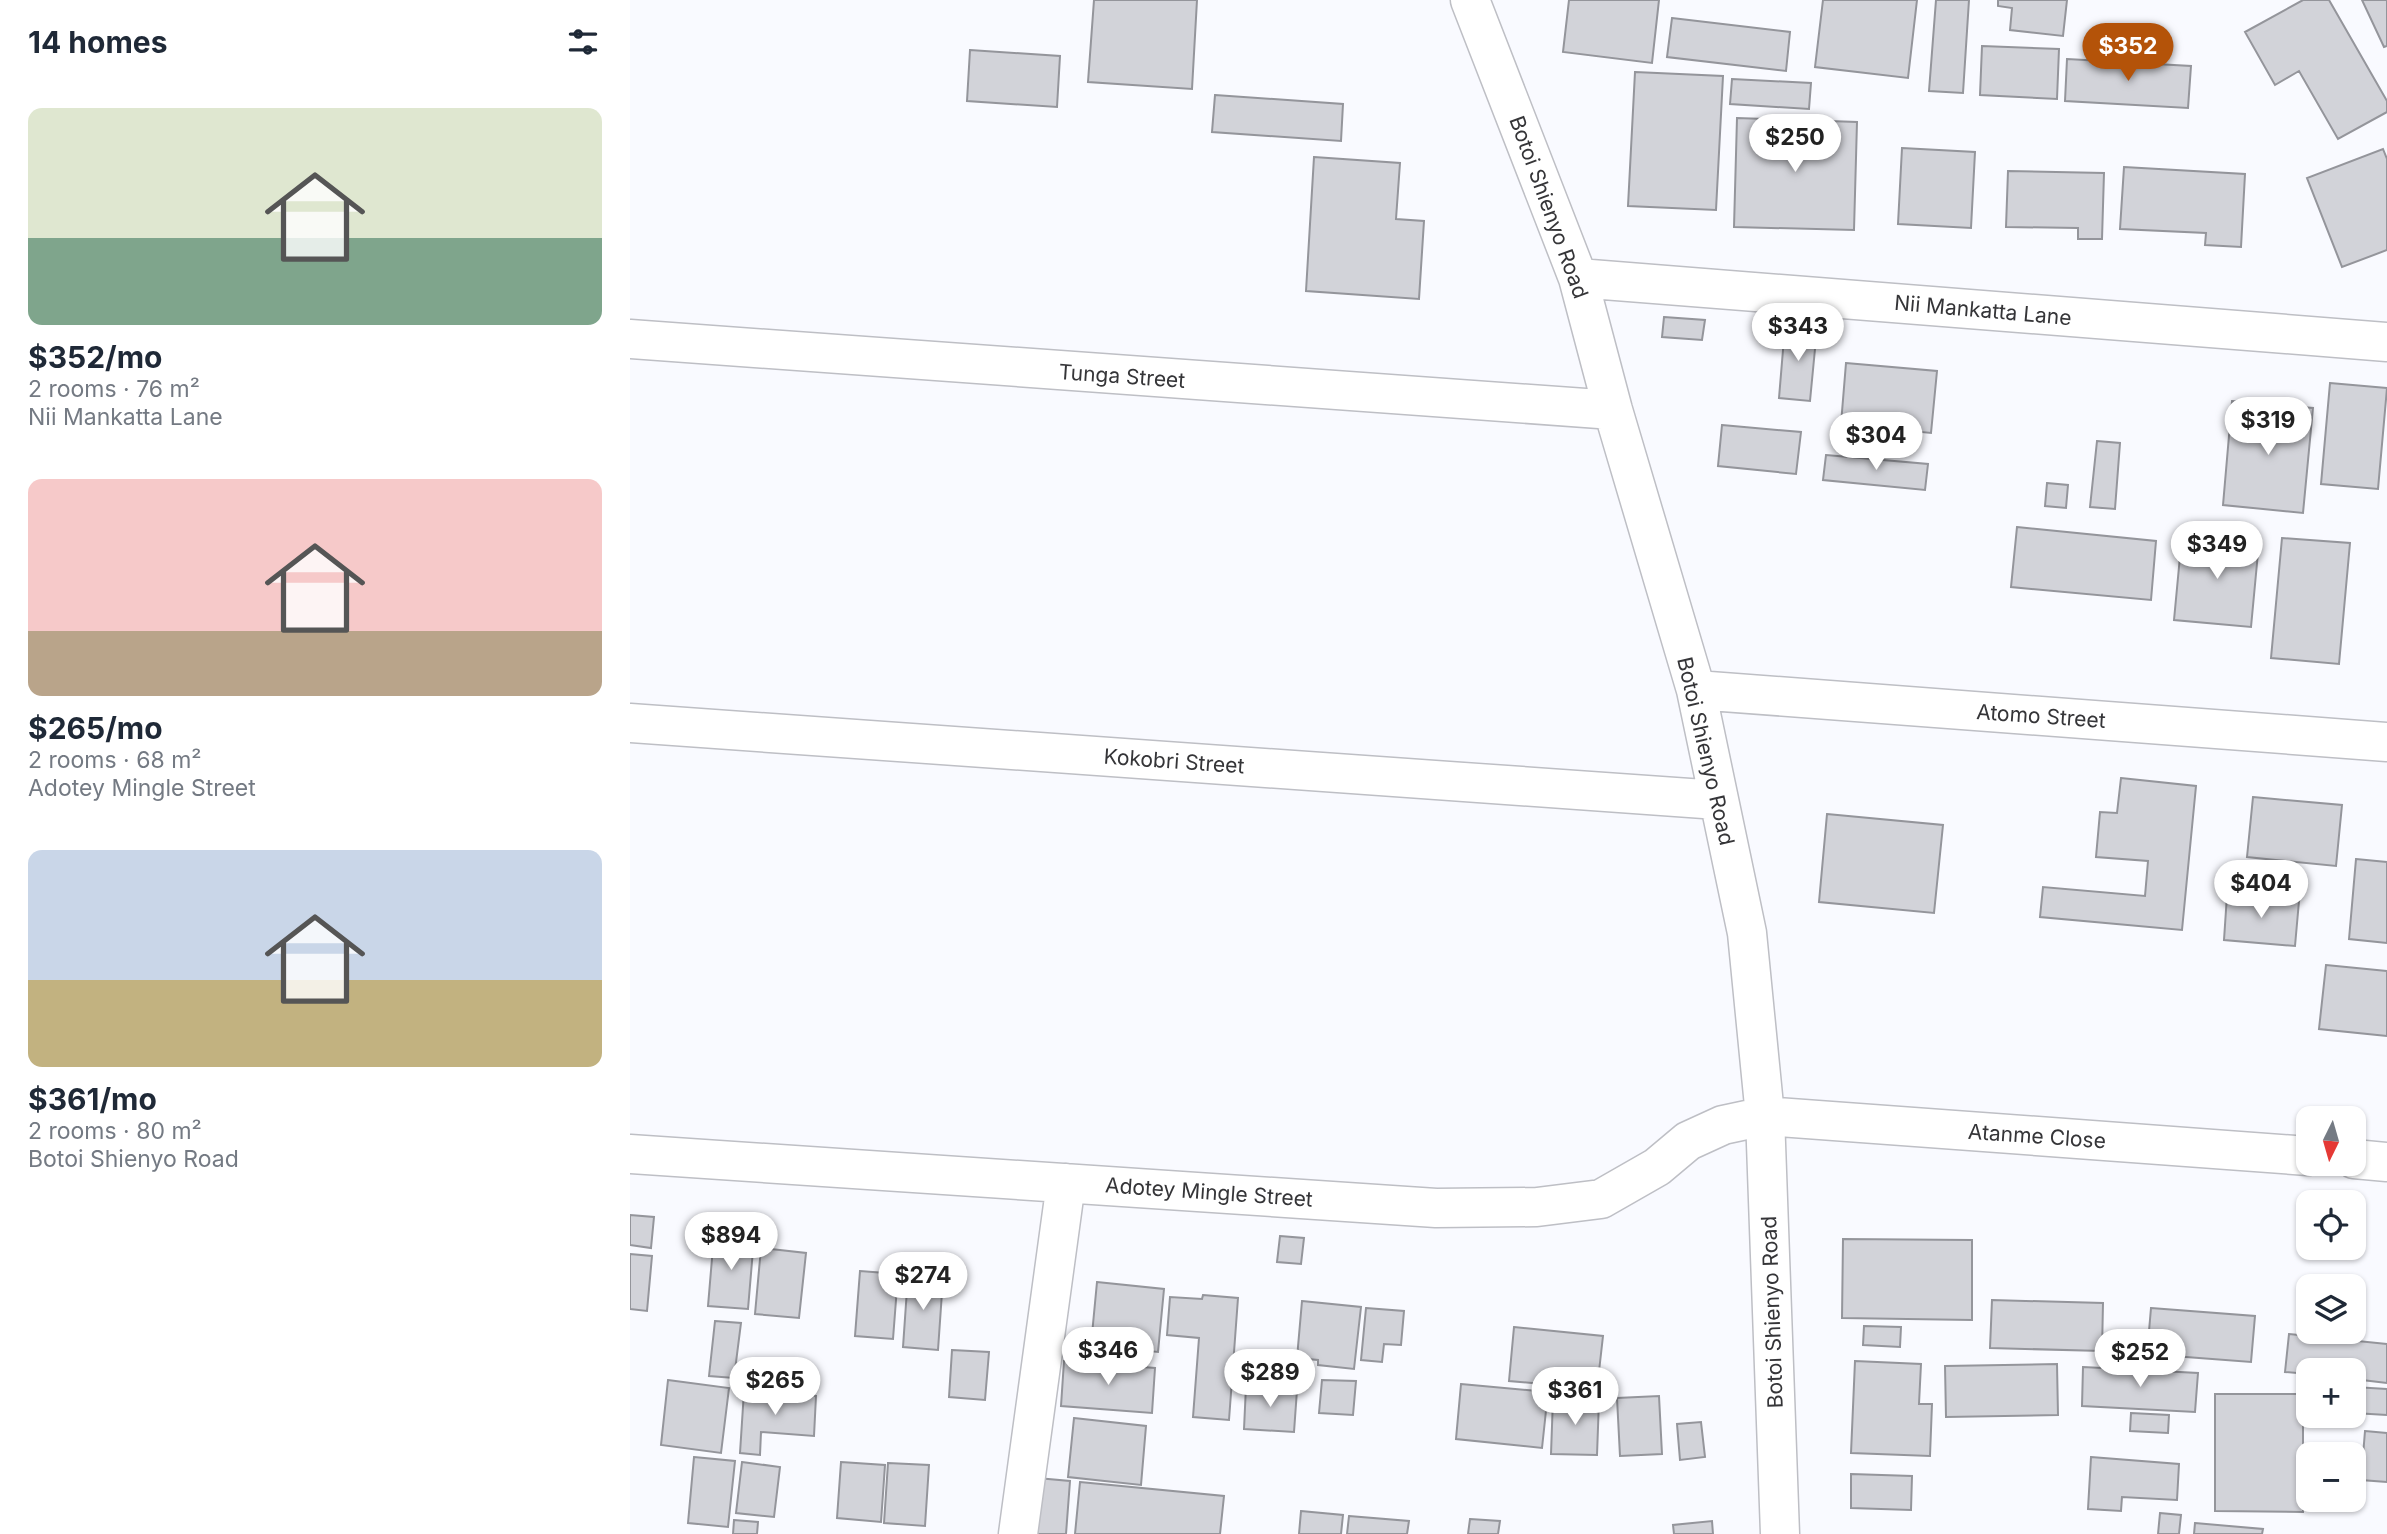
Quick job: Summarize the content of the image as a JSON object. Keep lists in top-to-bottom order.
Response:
{
  "streets": {
    "street": [
      "Botoi Shienyo Road",
      "Nii Mankatta Lane",
      "Tunga Street",
      "Atomo Street",
      "Kokobri Street",
      "Atanme Close",
      "Adotey Mingle Street"
    ]
  },
  "crossings": [
    ["Botoi Shienyo Road", "Nii Mankatta Lane"],
    ["Botoi Shienyo Road", "Tunga Street"],
    ["Botoi Shienyo Road", "Atomo Street"],
    ["Botoi Shienyo Road", "Kokobri Street"],
    ["Botoi Shienyo Road", "Atanme Close"],
    ["Botoi Shienyo Road", "Adotey Mingle Street"],
    ["Atanme Close", "Adotey Mingle Street"]
  ],
  "north": "bottom",
  "page": {
    "heading": "14 homes",
    "price": [
      "$352",
      "$250",
      "$343",
      "$319",
      "$304",
      "$349",
      "$404",
      "$894",
      "$274",
      "$346",
      "$252",
      "$289",
      "$265",
      "$361"
    ],
    "list": [
      {
        "name": "$352/mo",
        "note": "2 rooms · 76 m² · Nii Mankatta Lane"
      },
      {
        "name": "$265/mo",
        "note": "2 rooms · 68 m² · Adotey Mingle Street"
      },
      {
        "name": "$361/mo",
        "note": "2 rooms · 80 m² · Botoi Shienyo Road"
      }
    ],
    "map_buttons": ["+", "−"]
  }
}
